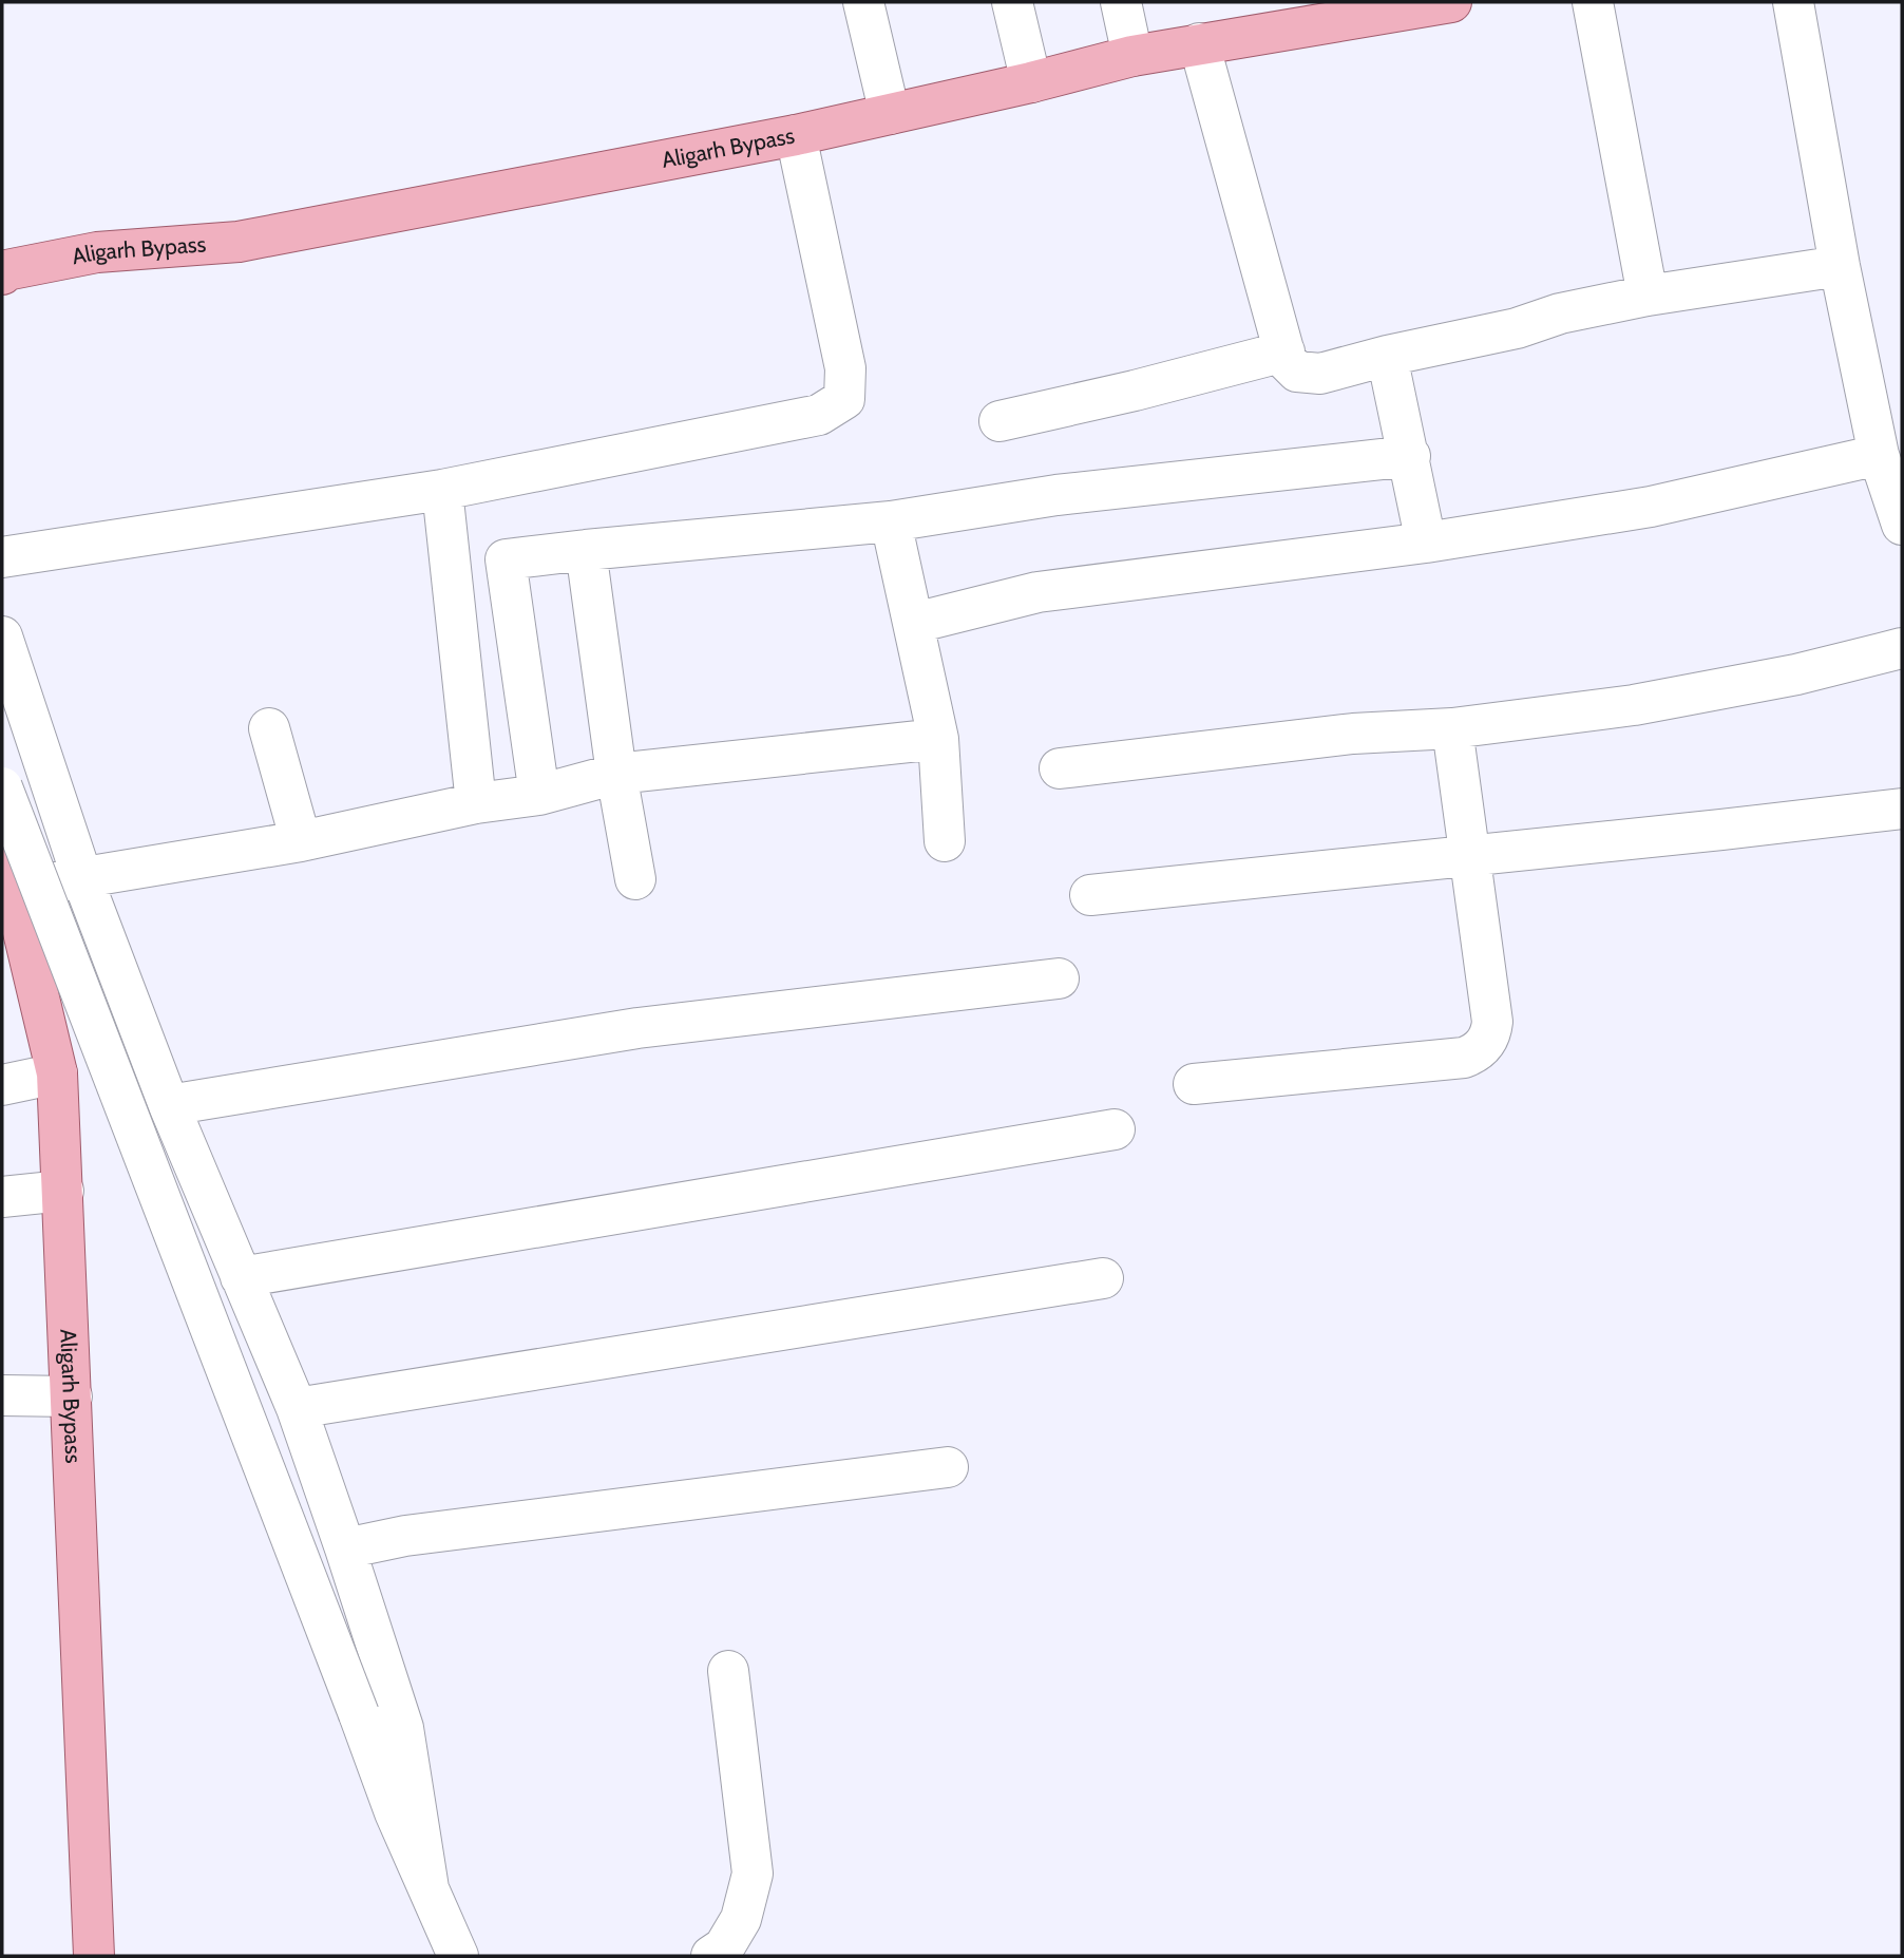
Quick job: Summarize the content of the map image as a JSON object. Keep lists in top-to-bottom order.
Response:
{
  "streets": {
    "main road": ["Aligarh Bypass"]
  }
}
